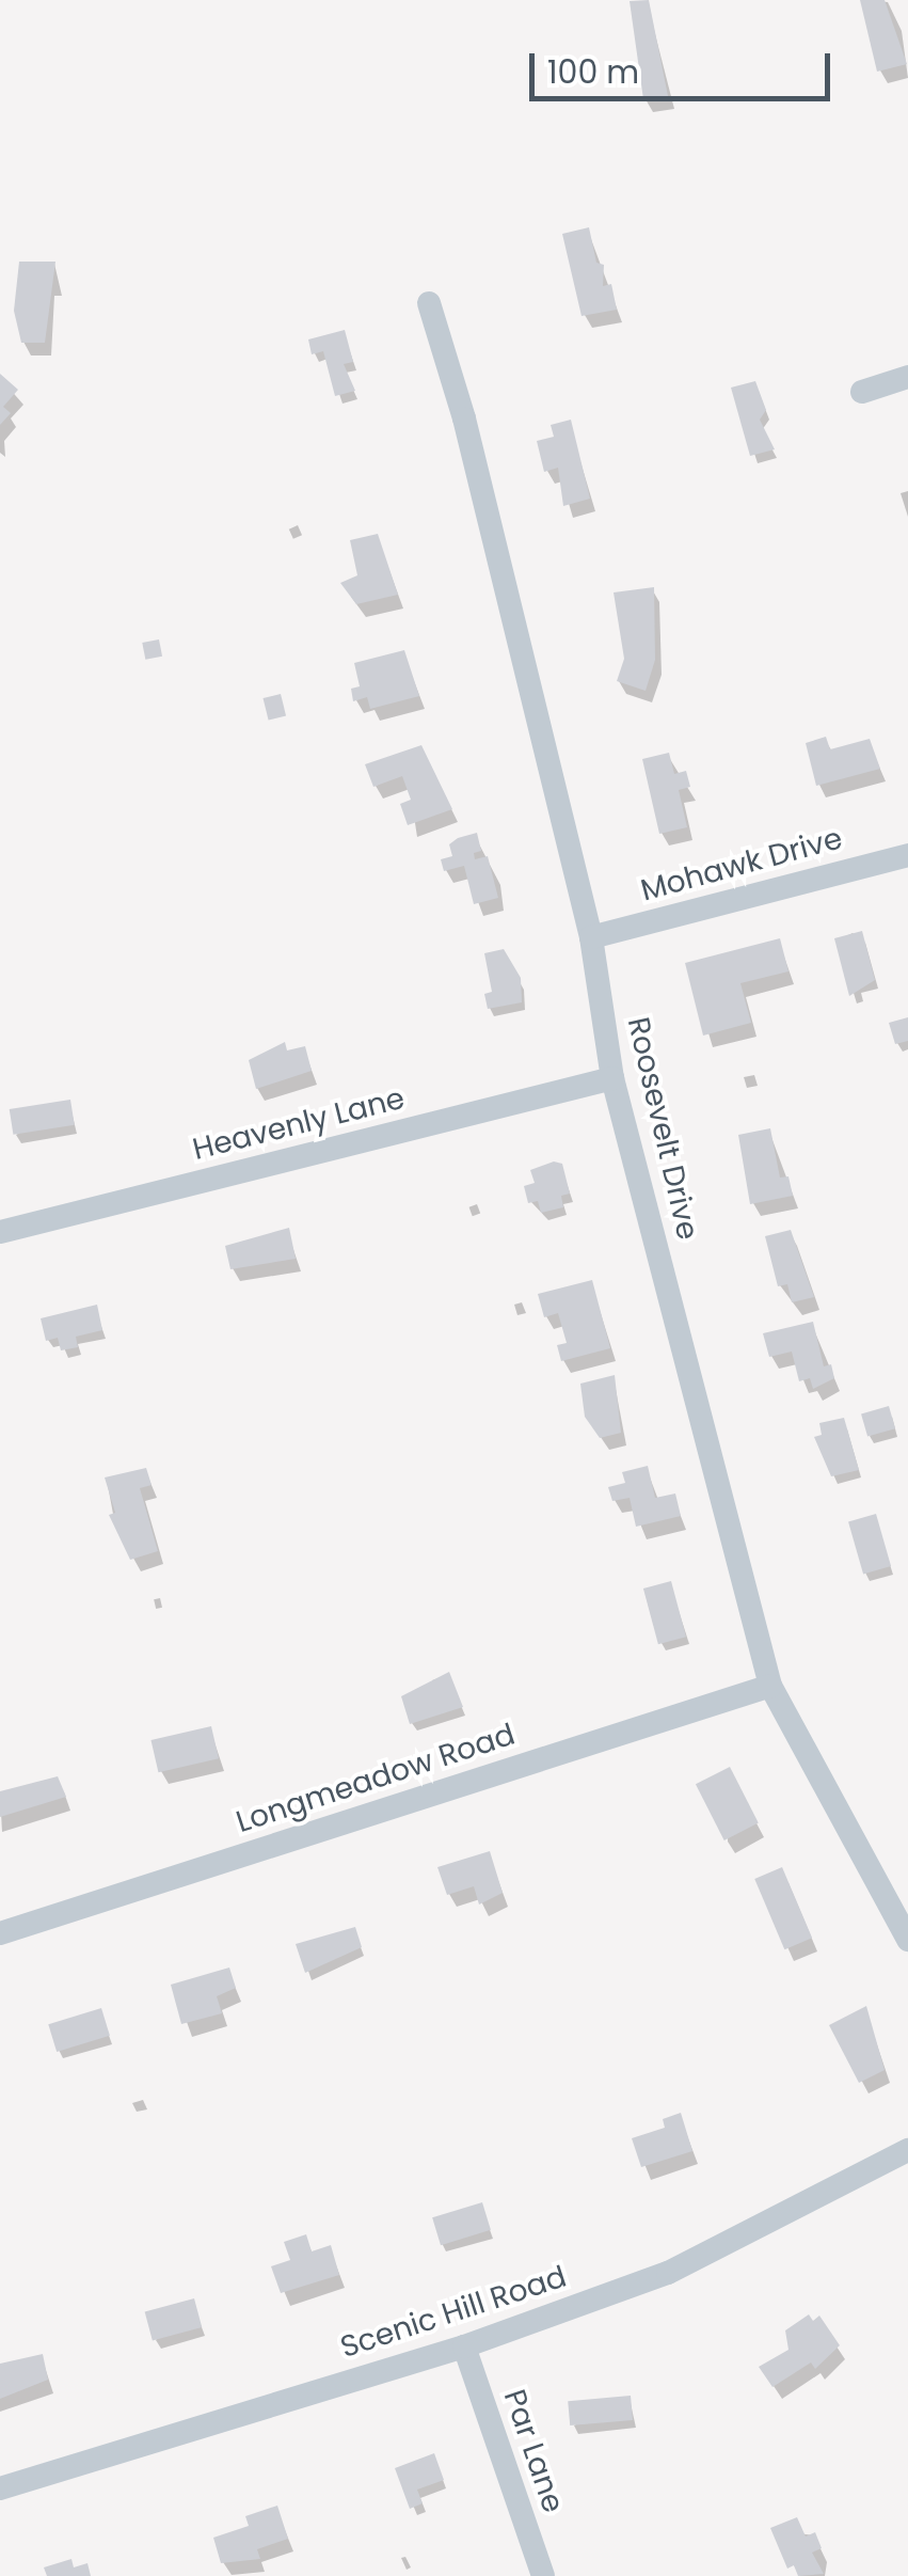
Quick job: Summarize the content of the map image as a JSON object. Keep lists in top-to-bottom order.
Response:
{
  "streets": {
    "street": [
      "Mohawk Drive",
      "Heavenly Lane",
      "Roosevelt Drive",
      "Longmeadow Road",
      "Scenic Hill Road",
      "Par Lane"
    ]
  },
  "crossings": [
    ["Mohawk Drive", "Roosevelt Drive"],
    ["Heavenly Lane", "Roosevelt Drive"],
    ["Roosevelt Drive", "Longmeadow Road"],
    ["Scenic Hill Road", "Par Lane"]
  ],
  "scale_bar": "100 m"
}
